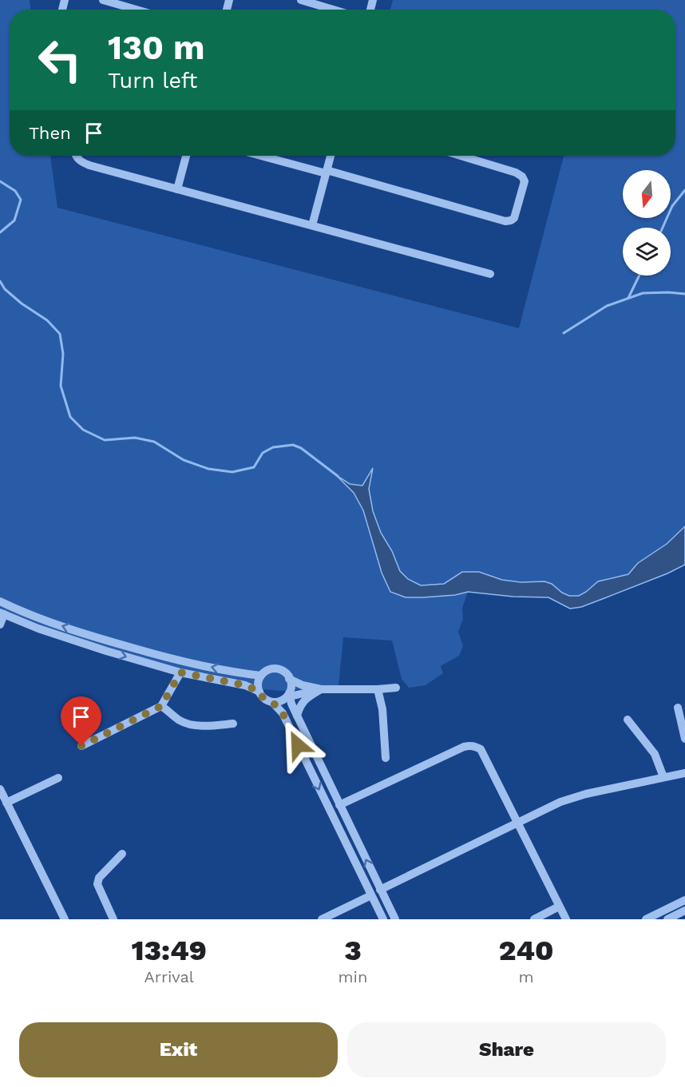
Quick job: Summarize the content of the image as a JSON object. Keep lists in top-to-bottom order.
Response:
{
  "north": "bottom",
  "page": {
    "turn": ["130 m", "Turn left"],
    "then": "Then",
    "eta": [
      "13:49",
      "Arrival",
      "3",
      "min",
      "240",
      "m"
    ],
    "buttons": ["Exit", "Share"]
  }
}
